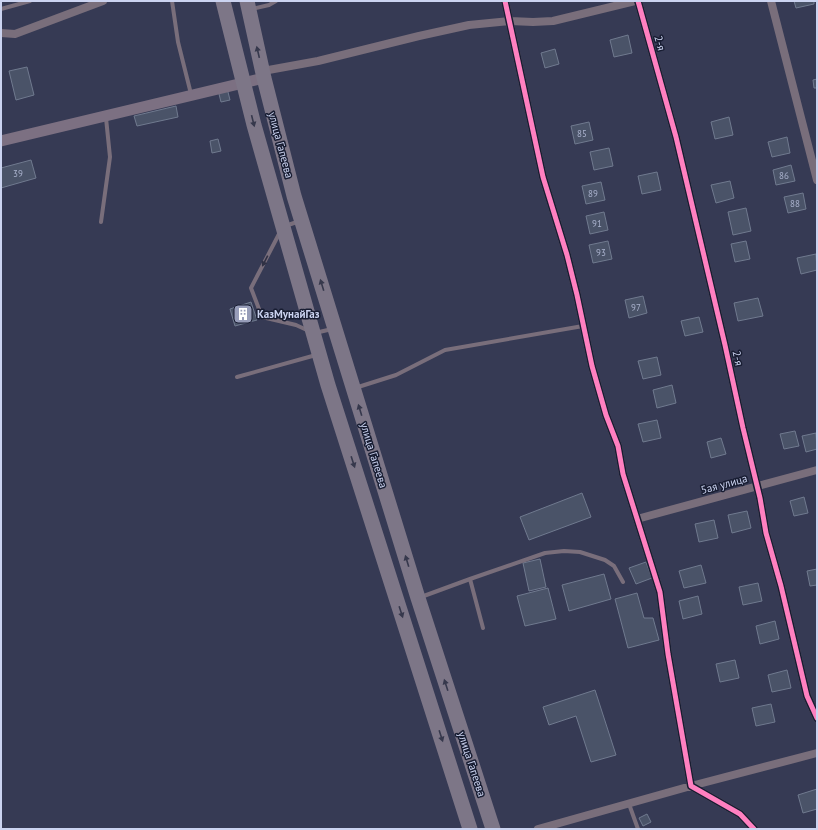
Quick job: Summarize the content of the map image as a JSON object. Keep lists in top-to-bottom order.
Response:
{
  "streets": {
    "highway": ["улица Гапеева"],
    "street": ["2-я", "5ая улица"]
  },
  "crossings": [
    ["2-я", "5ая улица"]
  ],
  "places": {
    "building": ["КазМунайГаз"]
  },
  "house_numbers": [
    "85",
    "39",
    "86",
    "89",
    "88",
    "91",
    "93",
    "97"
  ]
}
